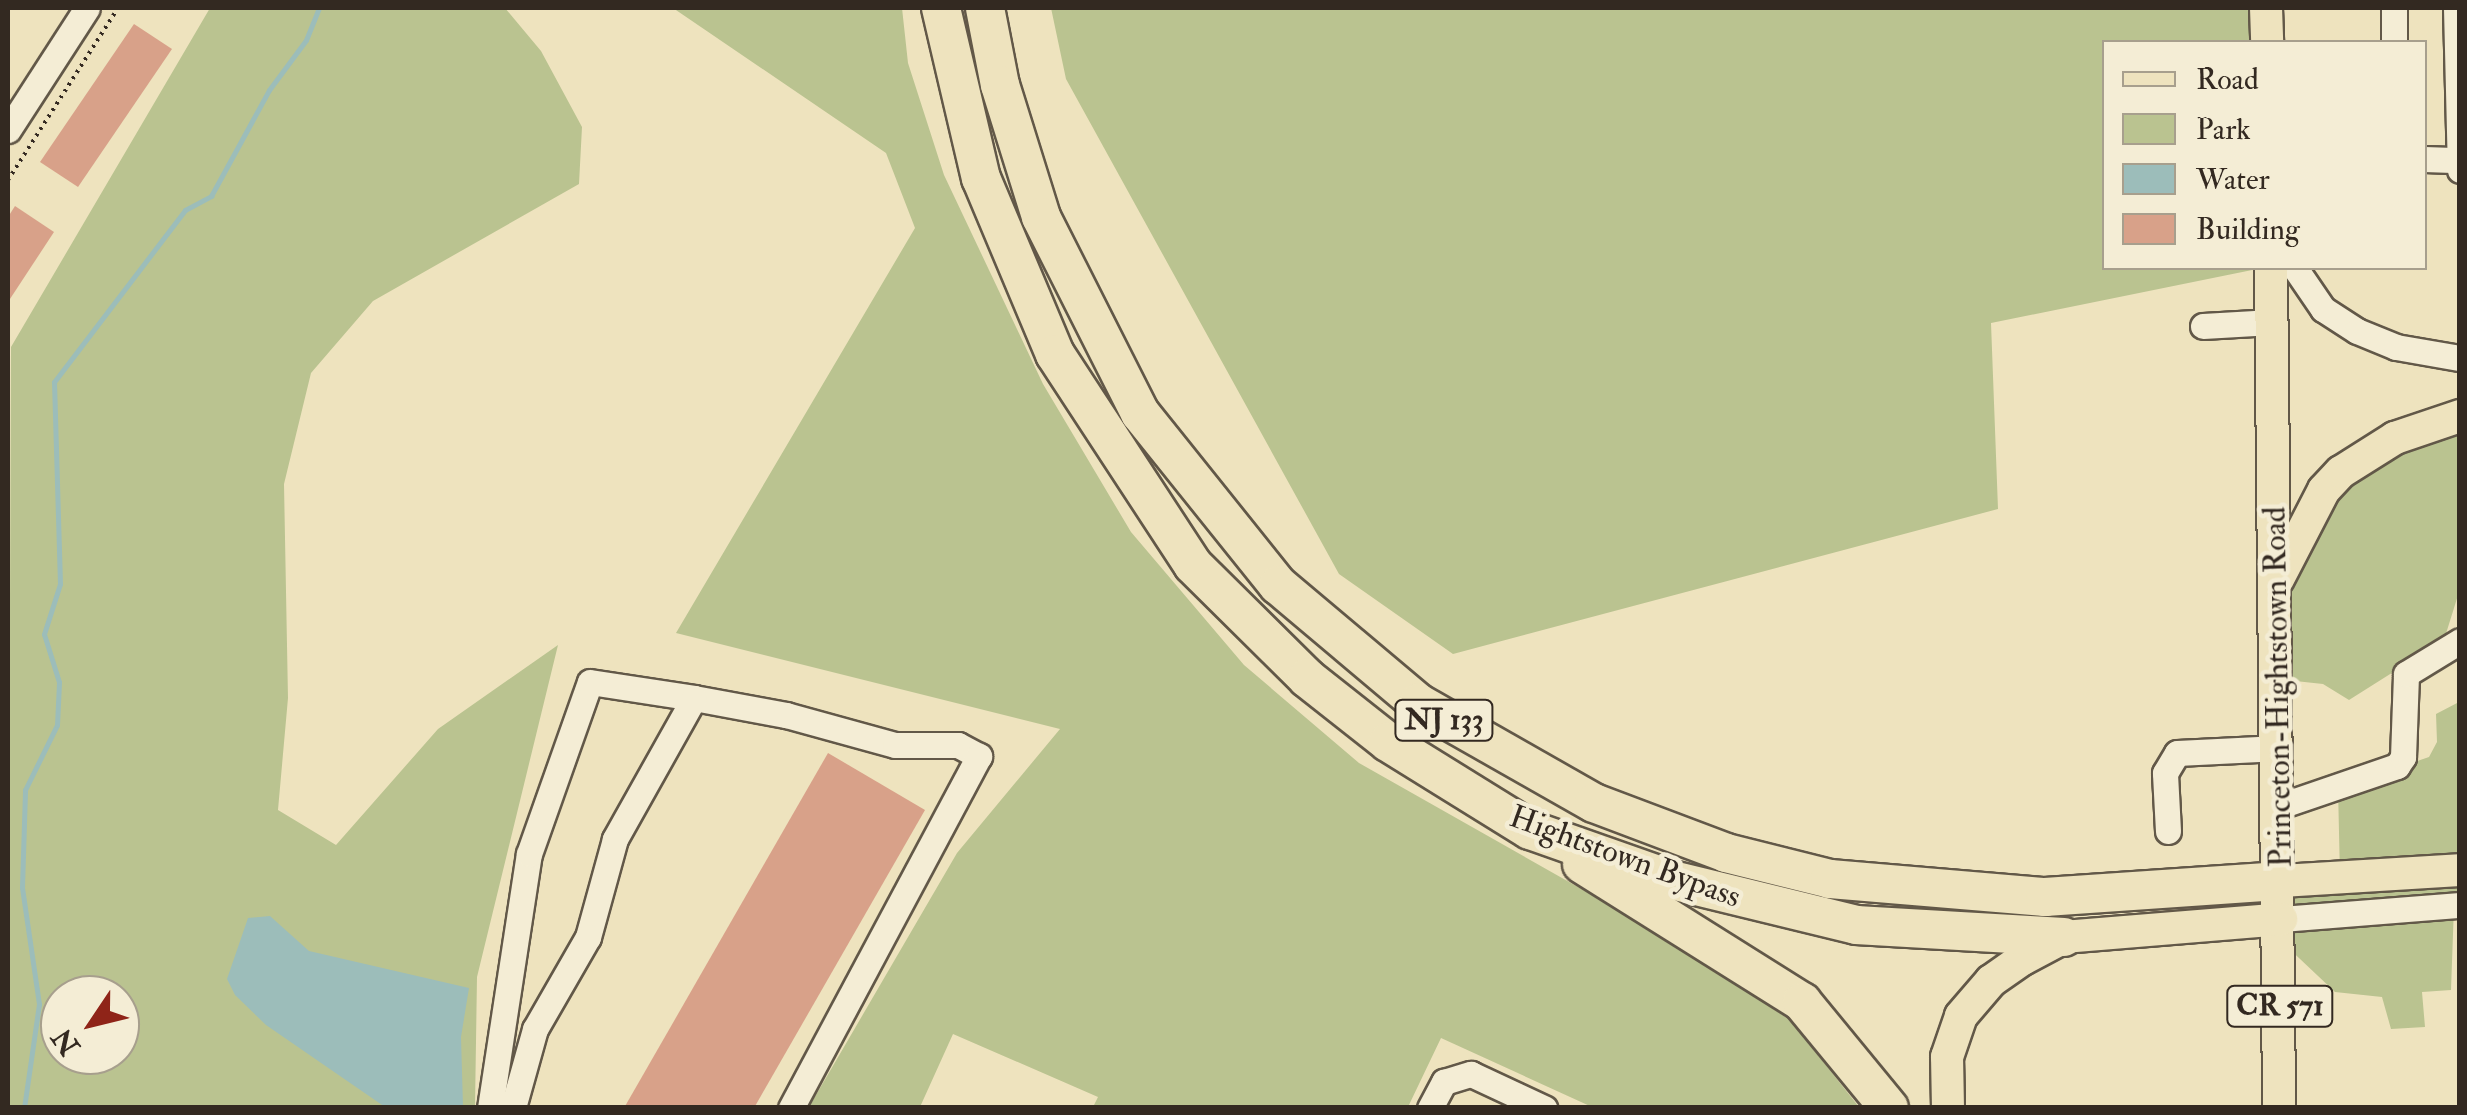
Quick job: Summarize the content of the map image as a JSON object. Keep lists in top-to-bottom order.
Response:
{
  "streets": {
    "highway": ["NJ 133", "Hightstown Bypass"],
    "main road": ["Princeton-Hightstown Road", "CR 571"]
  },
  "crossings": [
    ["Princeton-Hightstown Road", "Hightstown Bypass"]
  ],
  "legend": [
    "Road",
    "Park",
    "Water",
    "Building"
  ],
  "north": "bottom left"
}
